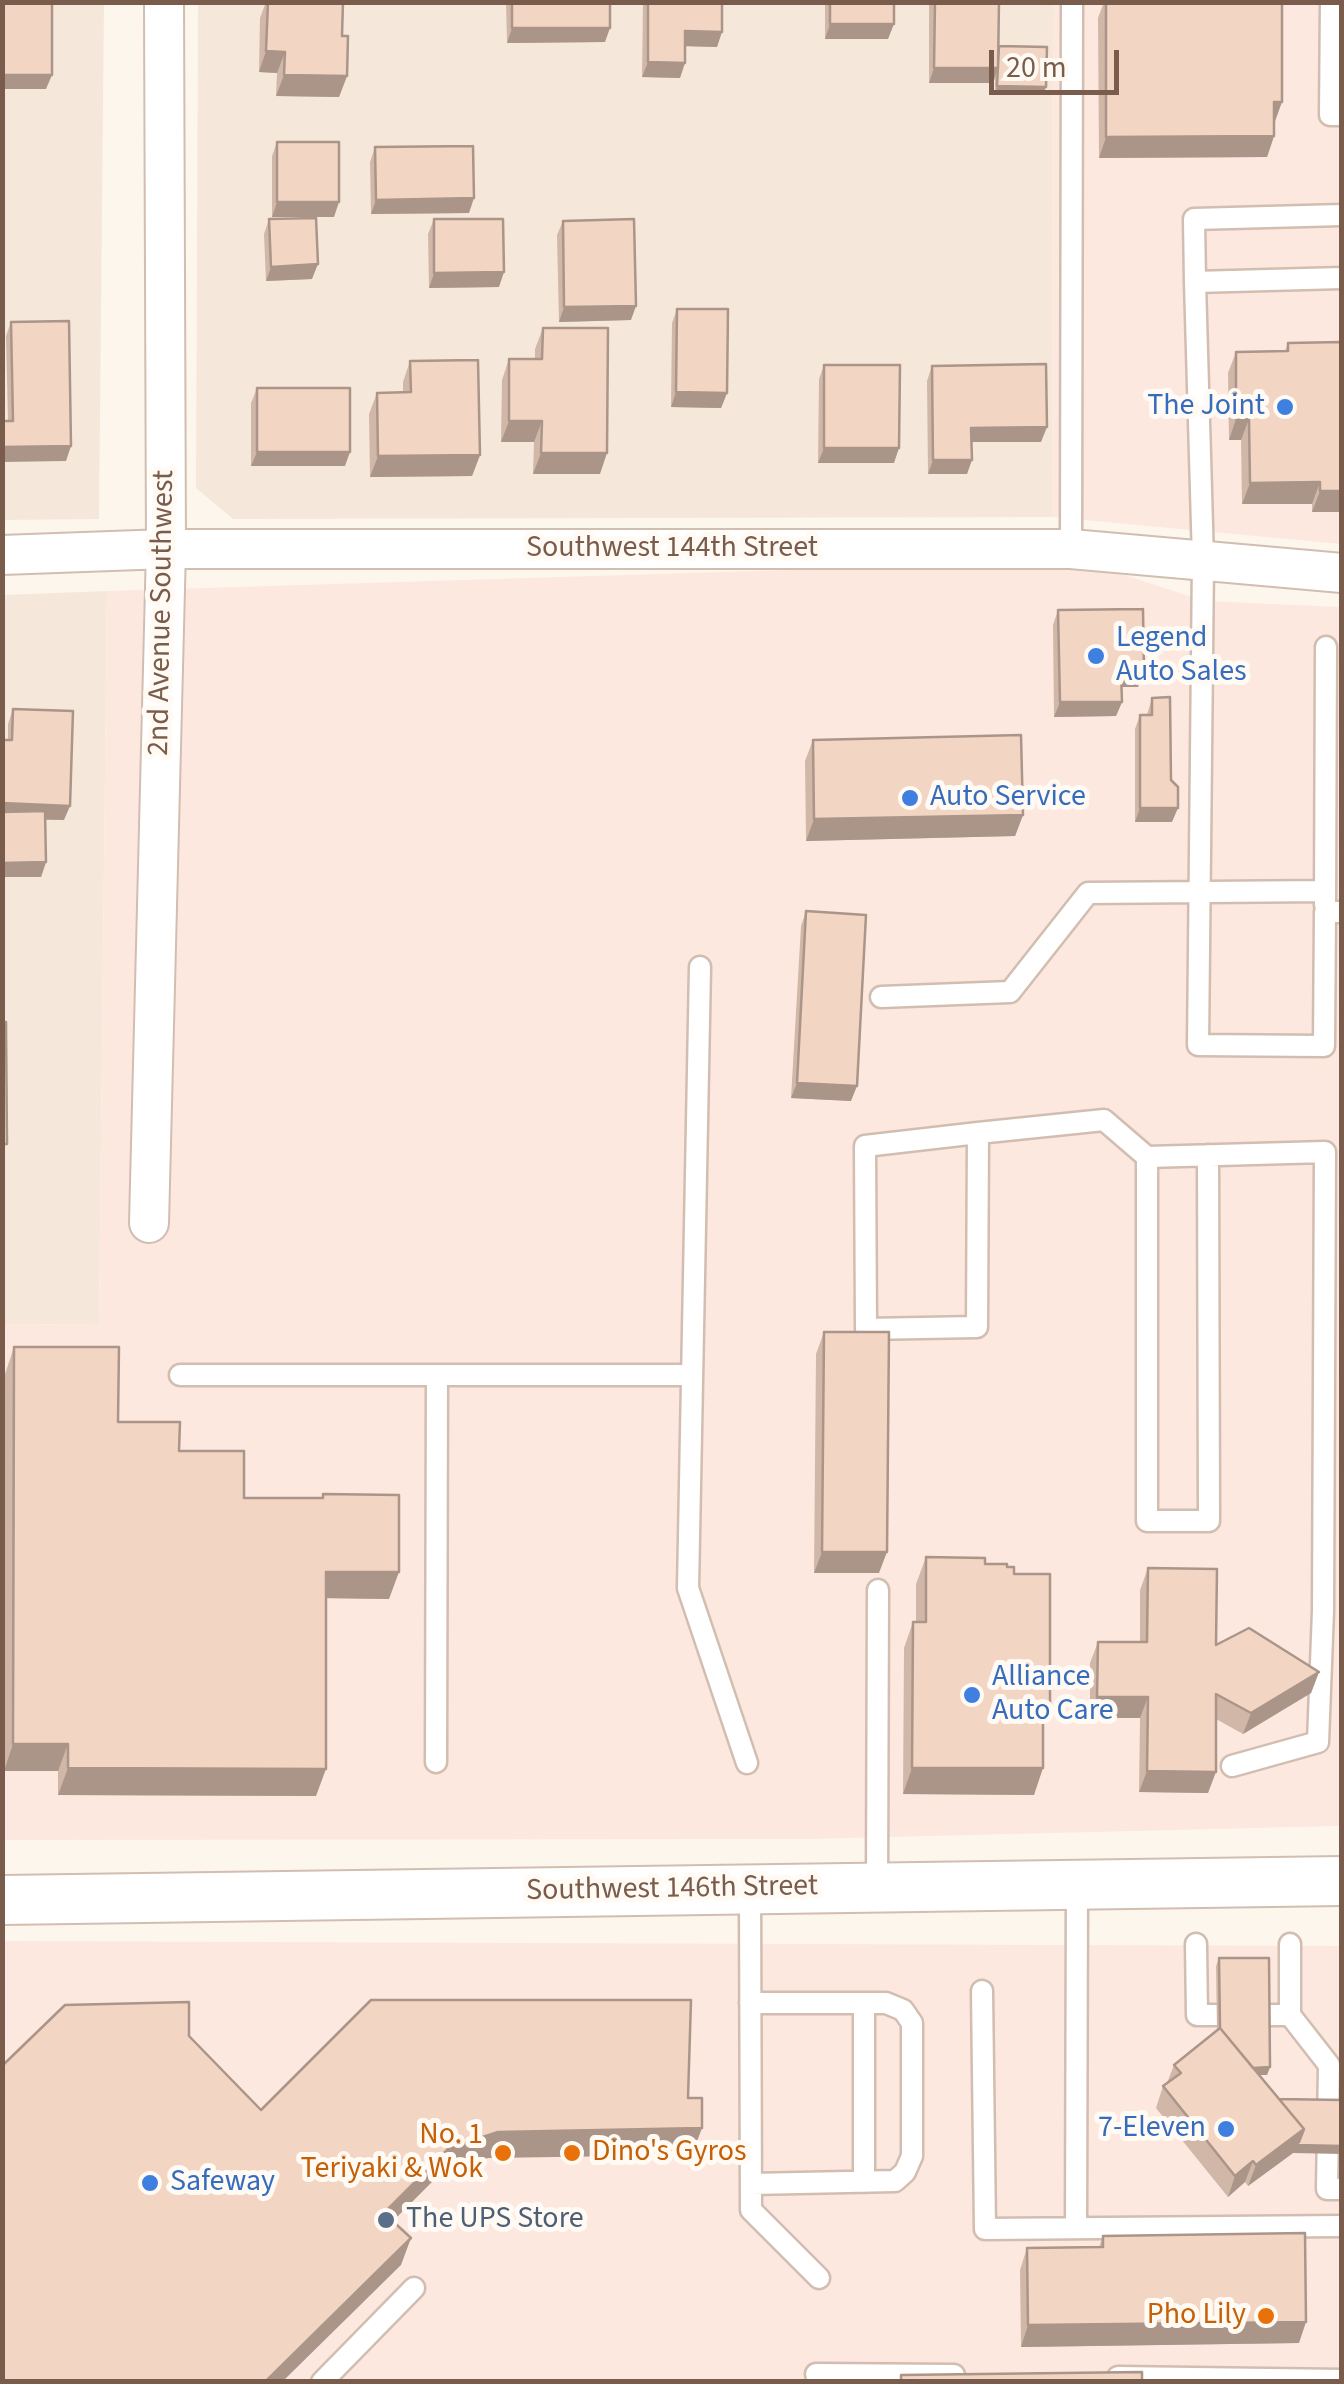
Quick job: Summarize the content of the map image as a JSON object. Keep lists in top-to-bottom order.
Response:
{
  "streets": {
    "street": ["Southwest 144th Street", "2nd Avenue Southwest", "Southwest 146th Street"]
  },
  "crossings": [
    ["Southwest 144th Street", "2nd Avenue Southwest"]
  ],
  "places": [
    "The Joint",
    "Legend Auto Sales",
    "Auto Service",
    "Alliance Auto Care",
    "7-Eleven",
    "No. 1 Teriyaki & Wok",
    "Dino's Gyros",
    "Safeway",
    "The UPS Store",
    "Pho Lily"
  ],
  "scale_bar": "20 m"
}
